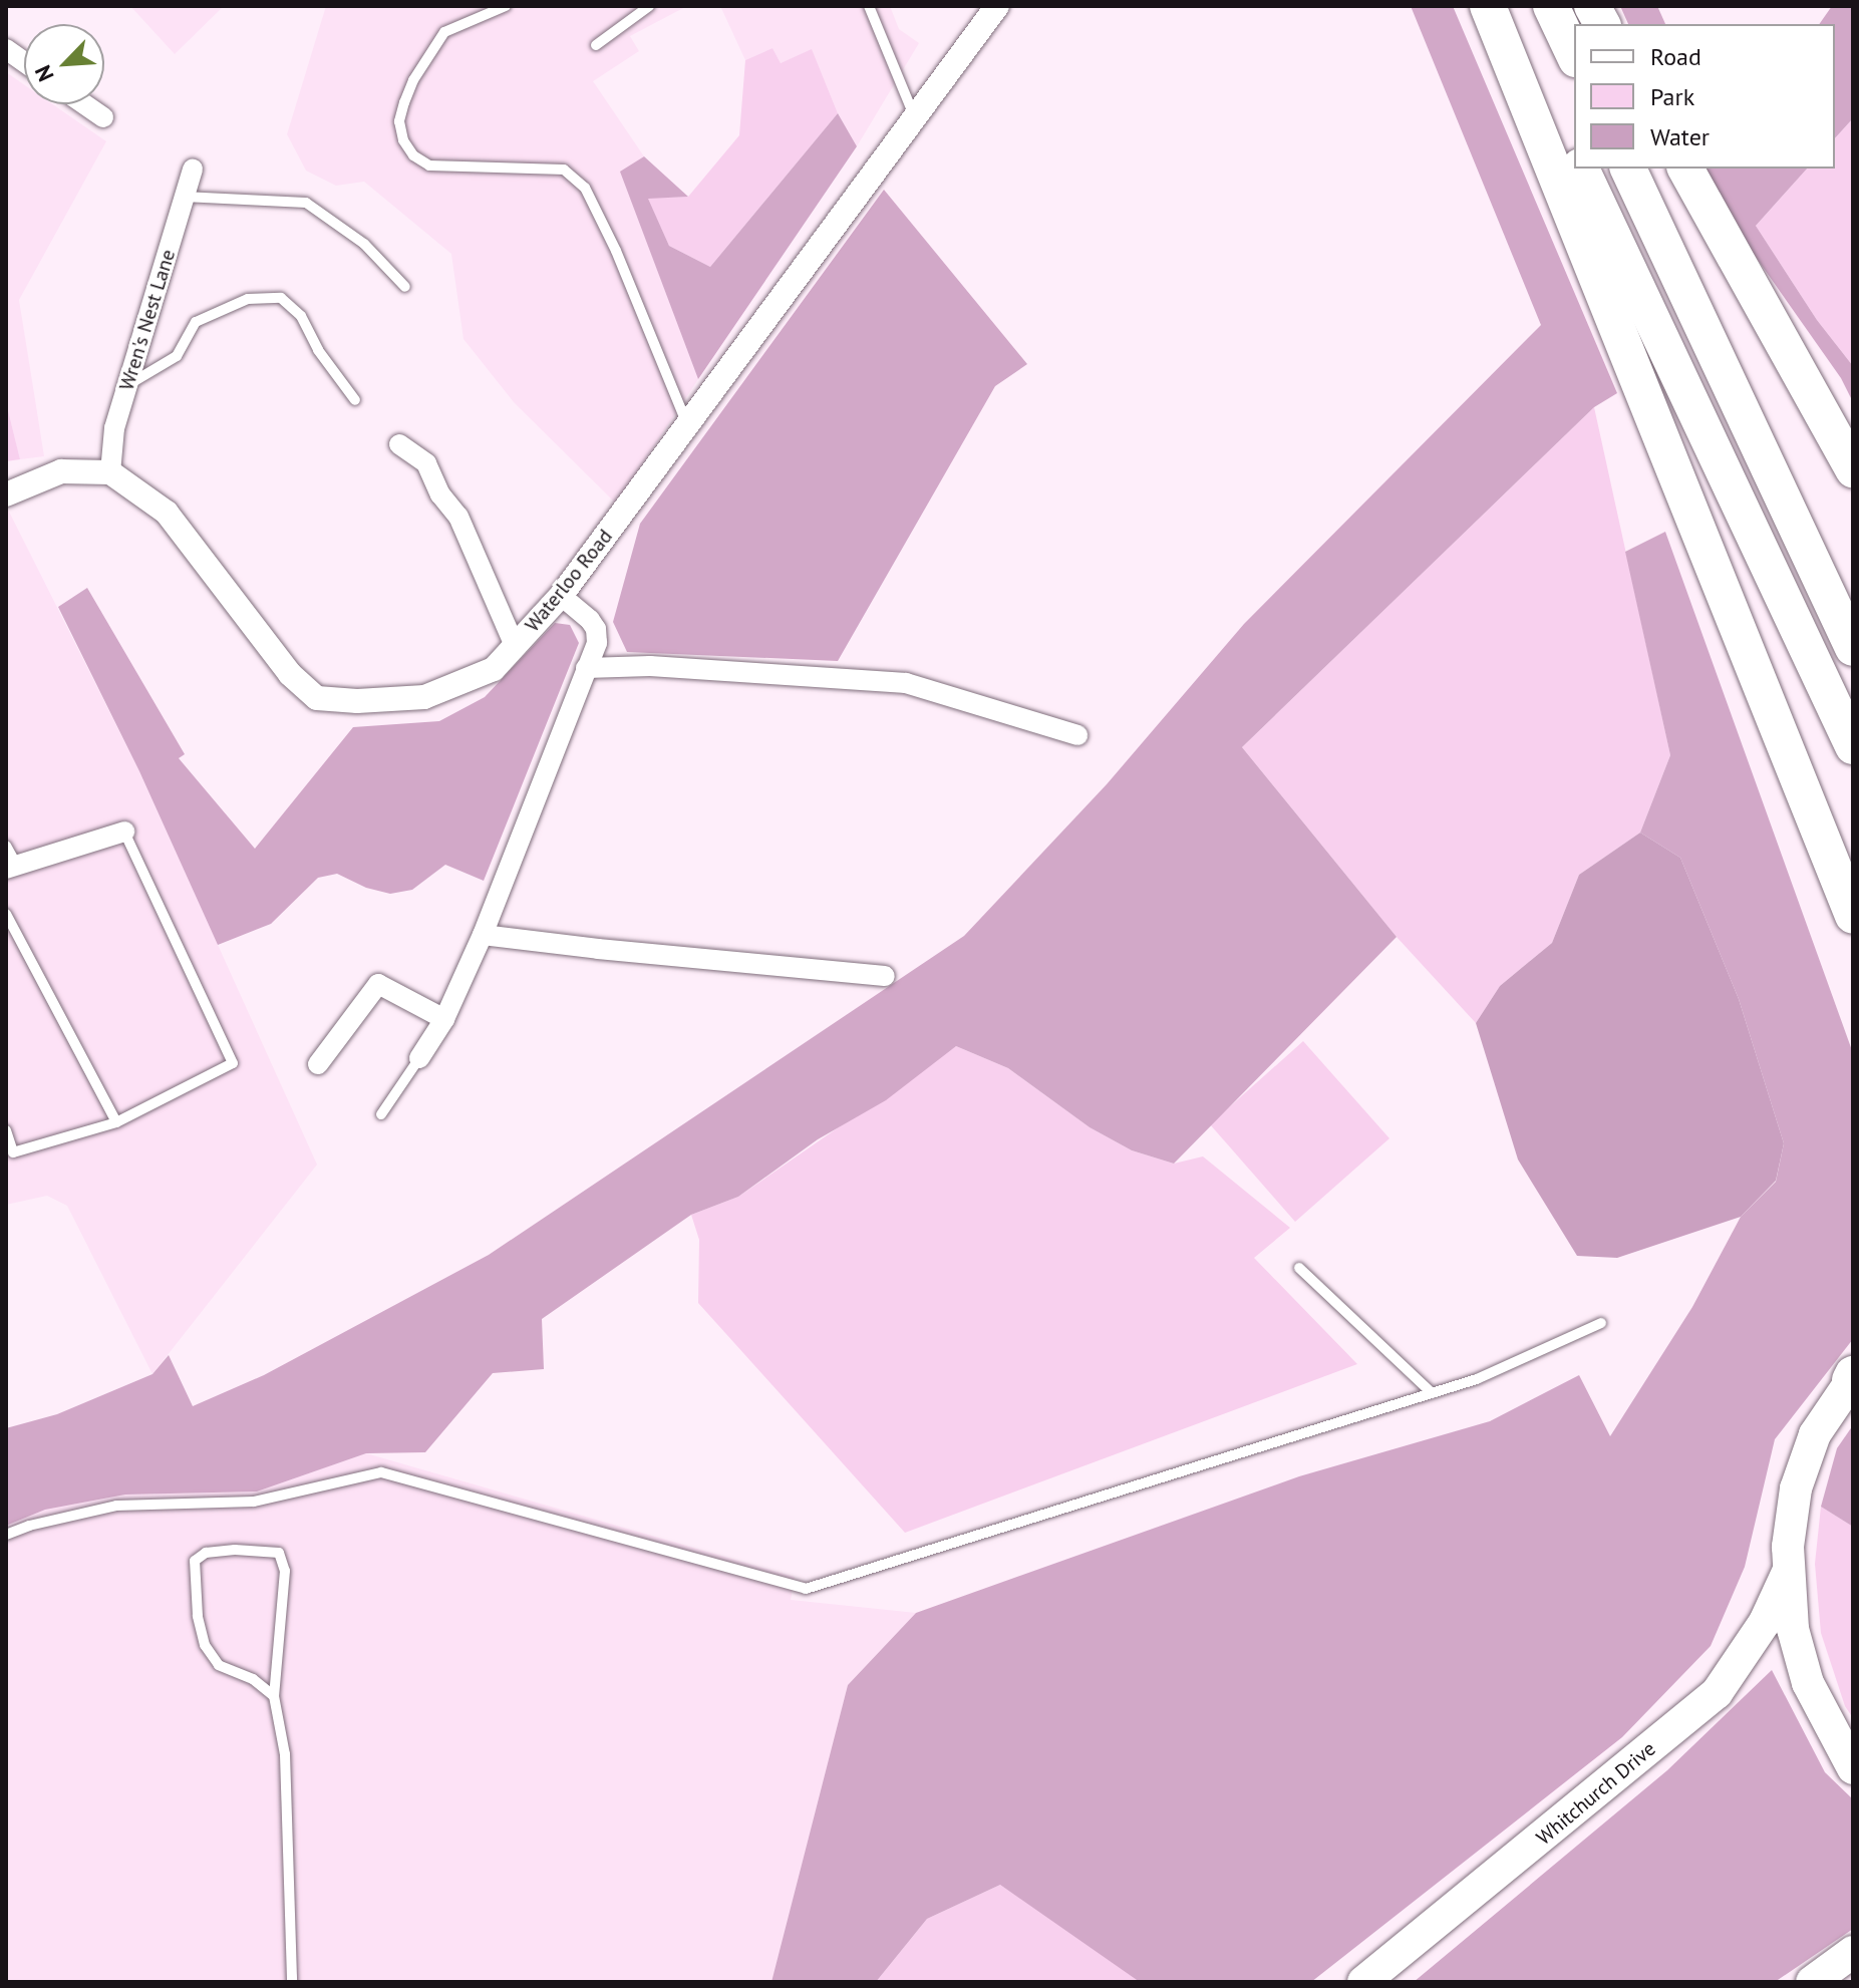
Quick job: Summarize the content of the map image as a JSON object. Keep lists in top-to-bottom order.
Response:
{
  "streets": {
    "main road": ["Whitchurch Drive"],
    "street": ["Wren's Nest Lane", "Waterloo Road"]
  },
  "crossings": [
    ["Wren's Nest Lane", "Waterloo Road"]
  ],
  "legend": ["Road", "Park", "Water"],
  "north": "bottom left"
}
